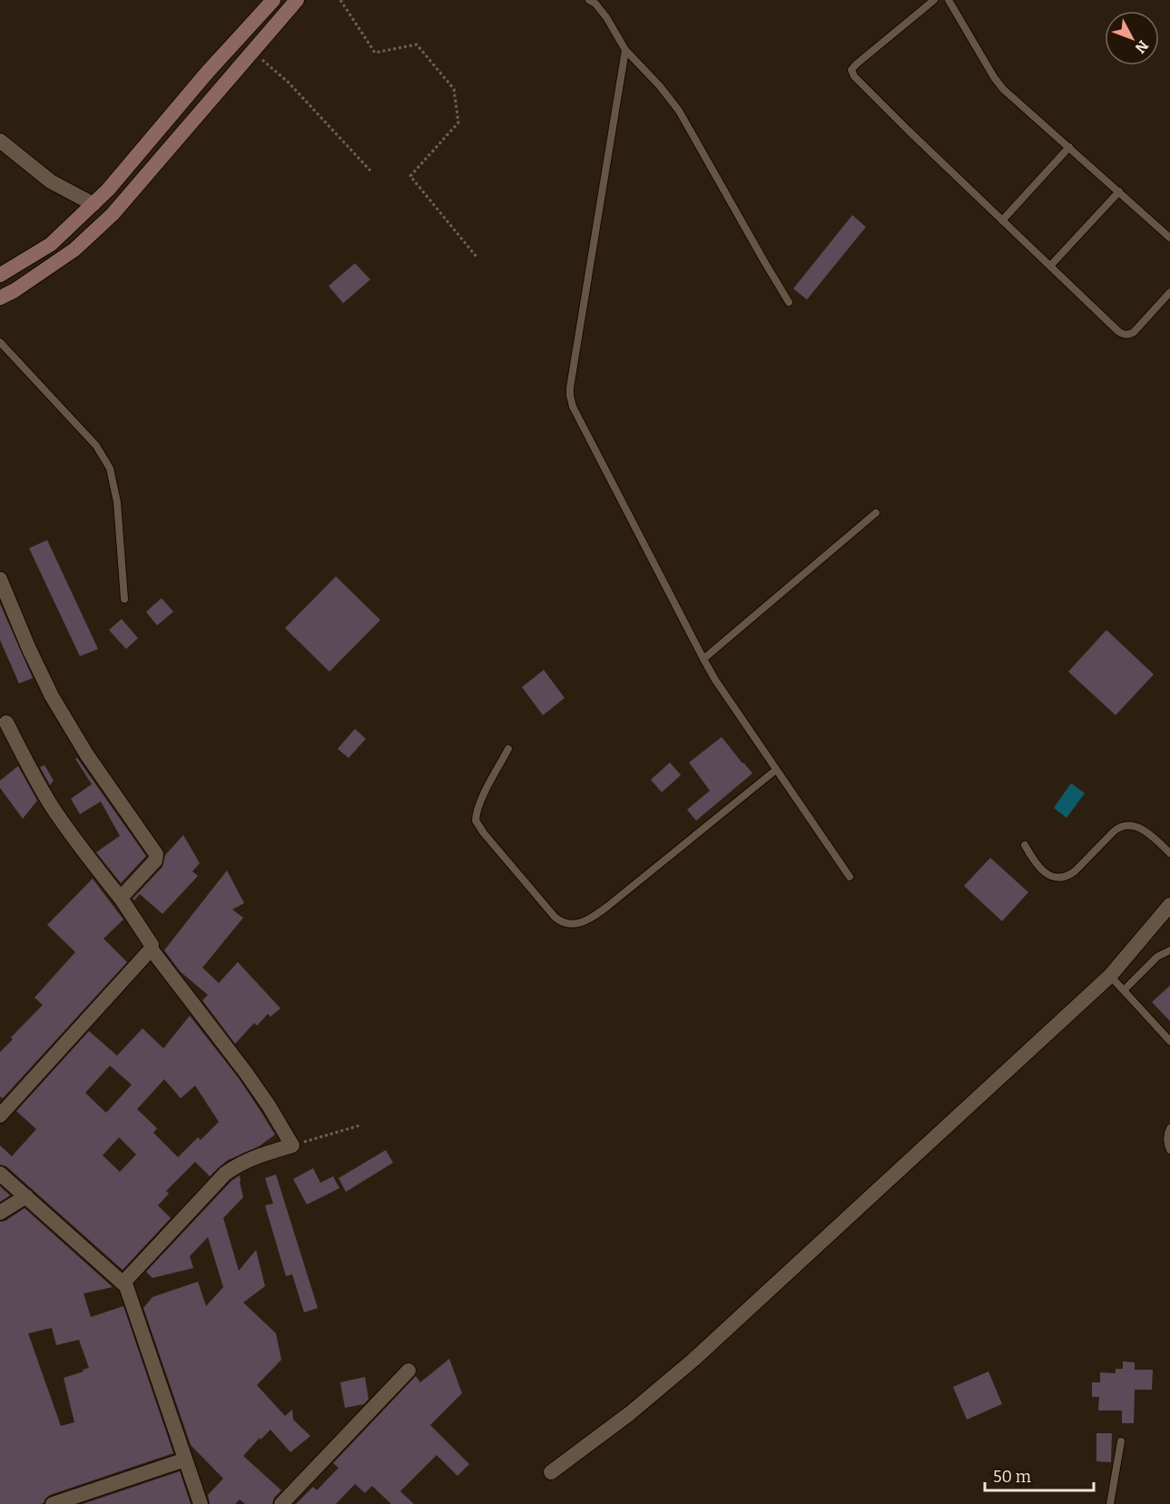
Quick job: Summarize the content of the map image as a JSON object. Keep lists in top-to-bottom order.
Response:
{
  "scale_bar": "50 m",
  "north": "bottom right"
}
